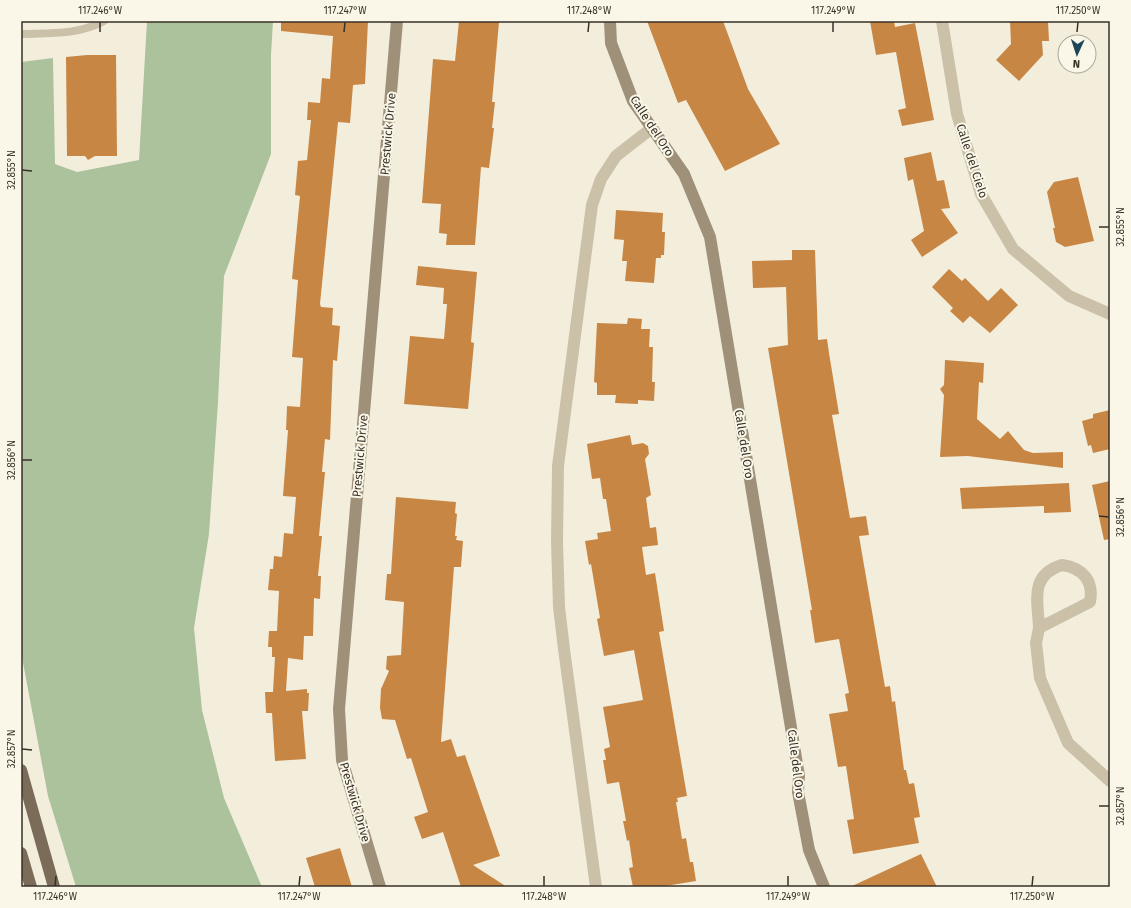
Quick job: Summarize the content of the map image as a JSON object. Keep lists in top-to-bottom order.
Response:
{
  "streets": {
    "street": ["Calle del Oro", "Prestwick Drive", "Calle del Cielo"]
  },
  "north": "bottom",
  "coordinates": [
    "117.246°W",
    "117.247°W",
    "117.248°W",
    "117.249°W",
    "117.250°W",
    "32.855°N",
    "32.856°N",
    "32.857°N"
  ]
}
